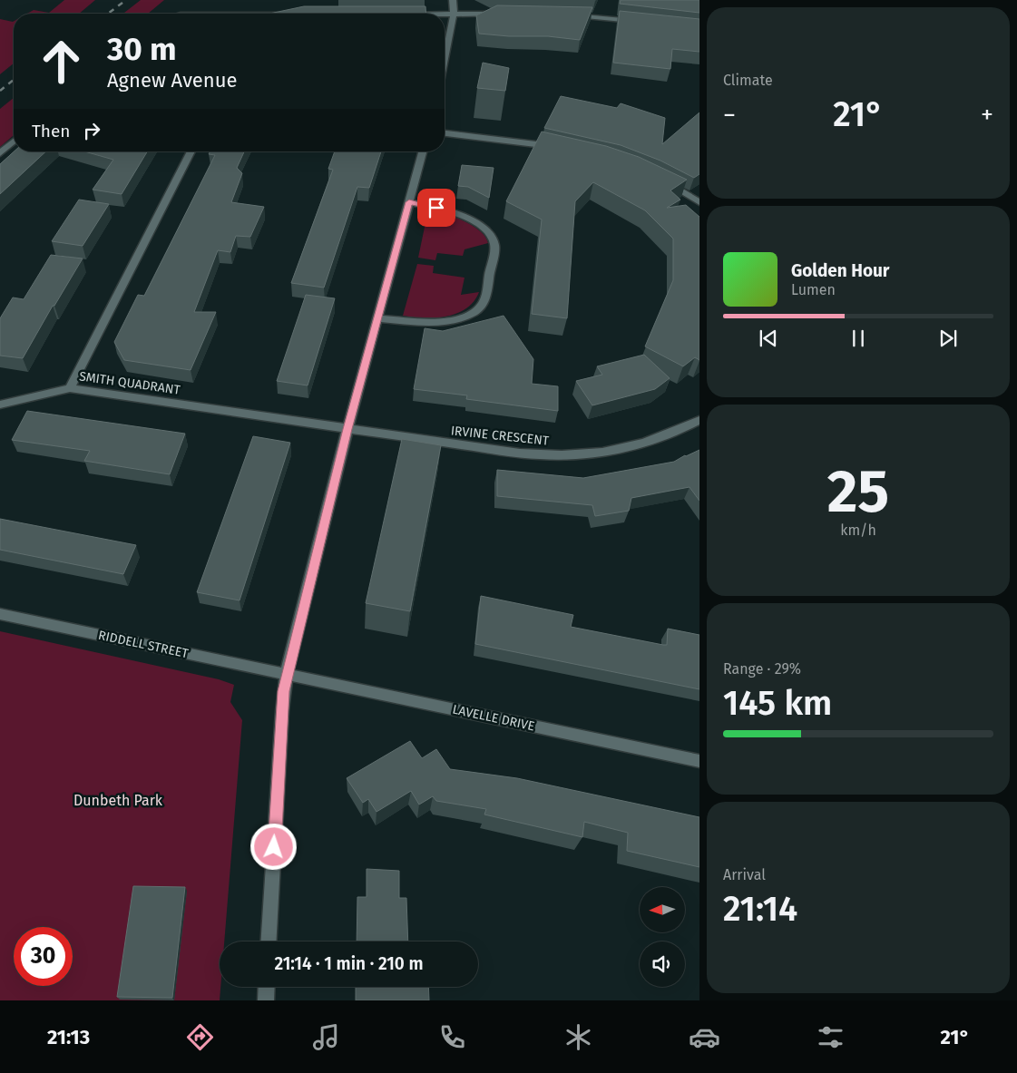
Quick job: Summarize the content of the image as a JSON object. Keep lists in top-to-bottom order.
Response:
{
  "streets": {
    "street": [
      "SMITH QUADRANT",
      "IRVINE CRESCENT",
      "RIDDELL STREET",
      "LAVELLE DRIVE"
    ]
  },
  "crossings": [
    ["SMITH QUADRANT", "IRVINE CRESCENT"],
    ["RIDDELL STREET", "LAVELLE DRIVE"]
  ],
  "parks": ["Dunbeth Park"],
  "north": "left",
  "page": {
    "tile": [
      "Climate",
      ["25", "km/h"],
      ["Range · 29%", "145 km"],
      ["Arrival", "21:14"]
    ],
    "turn": ["30 m", "Agnew Avenue"],
    "heat": ["−", "21°", "+"],
    "then": "Then",
    "song": ["Golden Hour", "Lumen"],
    "limit": "30",
    "trip": "21:14 · 1 min · 210 m",
    "tabs": ["21:13", "21°"]
  }
}
